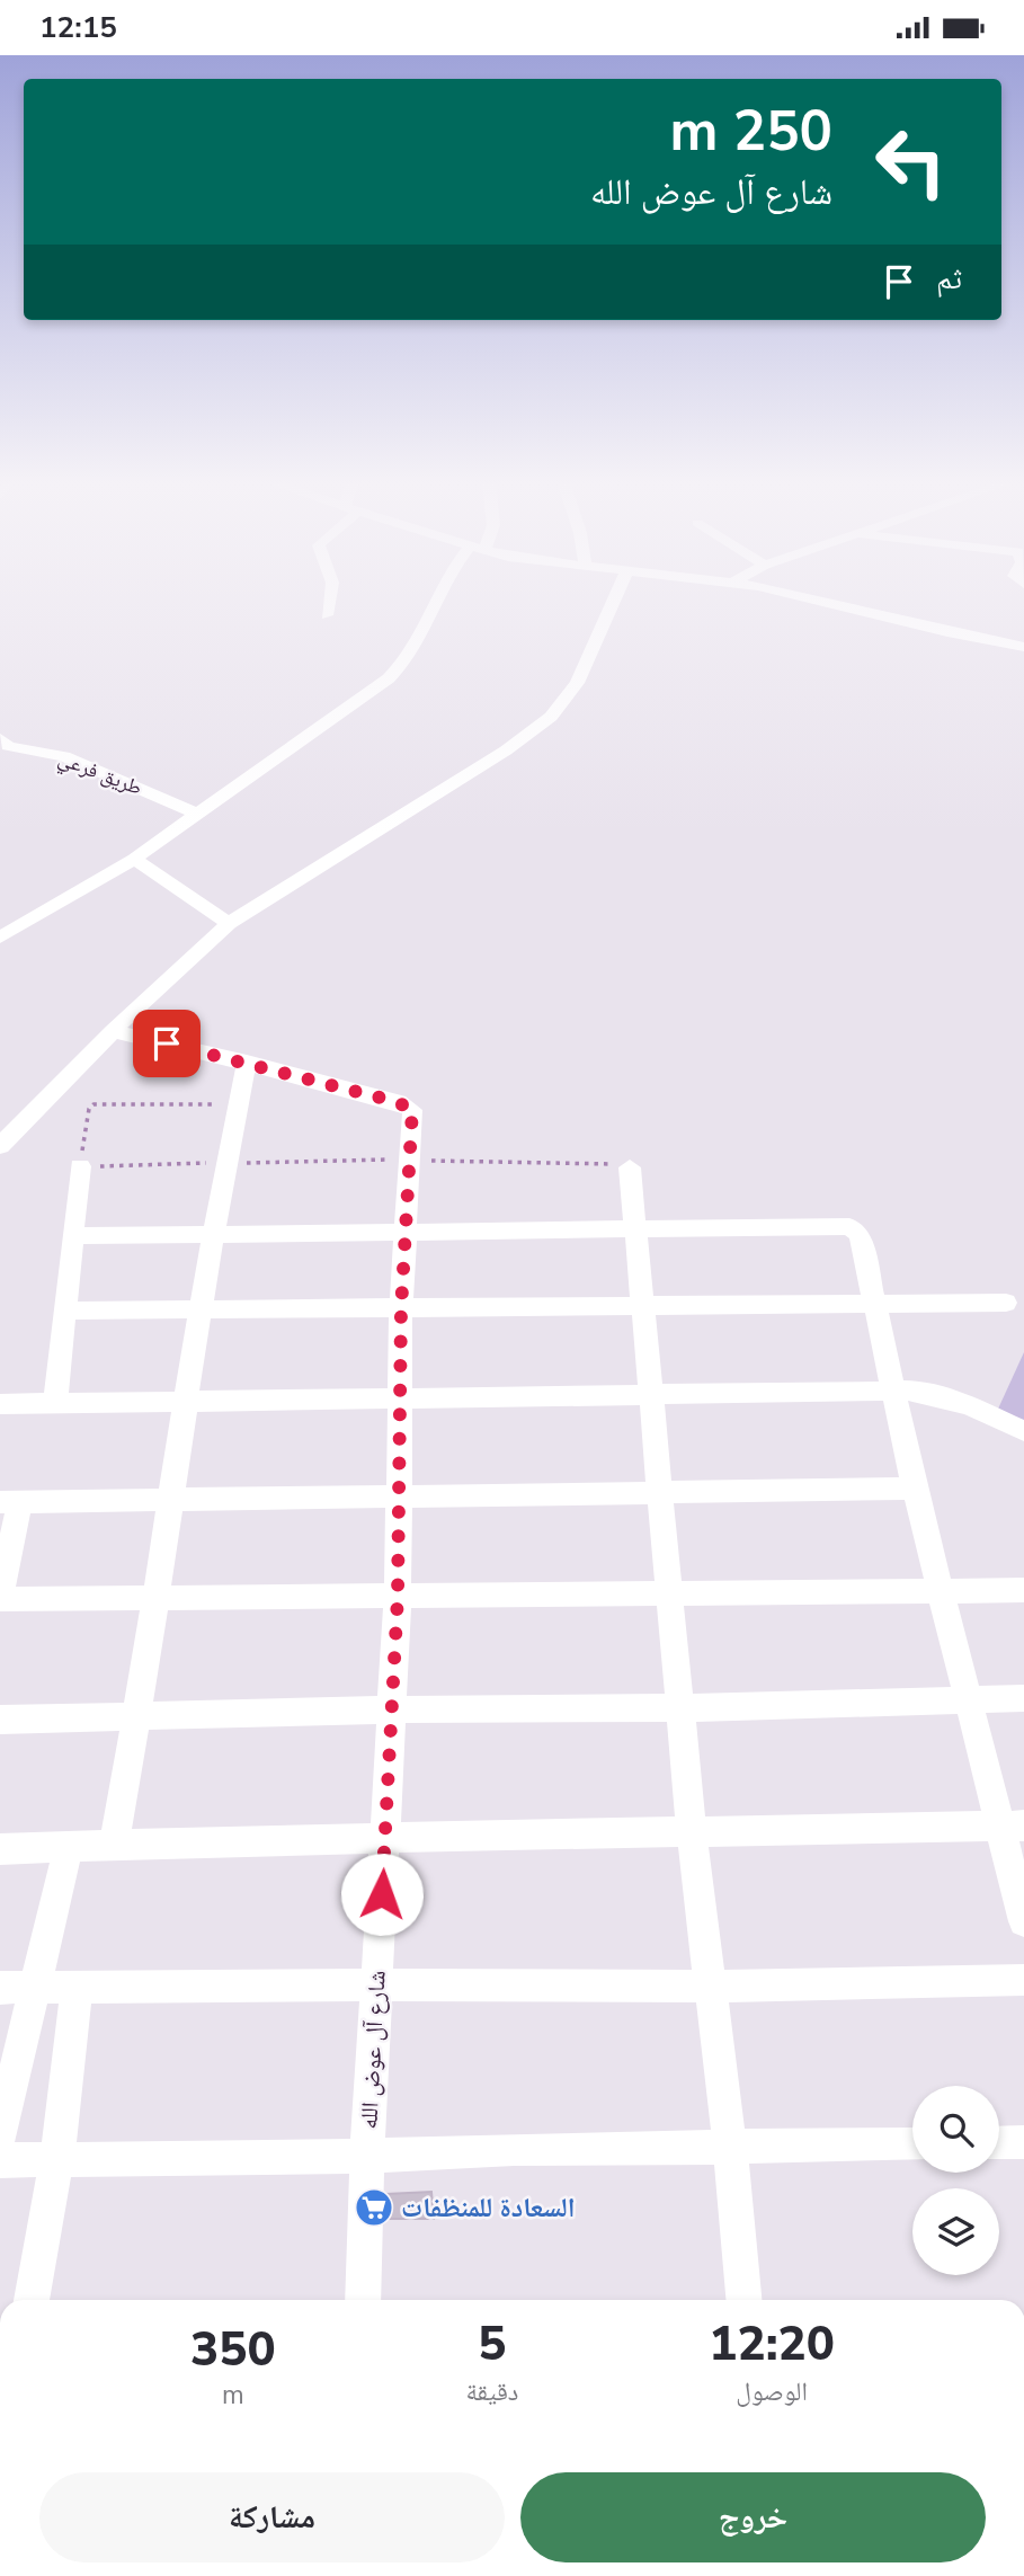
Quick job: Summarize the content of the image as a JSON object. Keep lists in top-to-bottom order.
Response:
{
  "streets": {
    "street": ["طريق فرعي", "شارع آل عوض الله"]
  },
  "places": {
    "supermarket": ["السعادة للمنظفات"]
  },
  "page": {
    "status": "12:15",
    "turn": ["250 m", "شارع آل عوض الله"],
    "then": "ثم",
    "eta": [
      "12:20",
      "الوصول",
      "5",
      "دقيقة",
      "350",
      "m"
    ],
    "buttons": ["خروج", "مشاركة"]
  }
}
